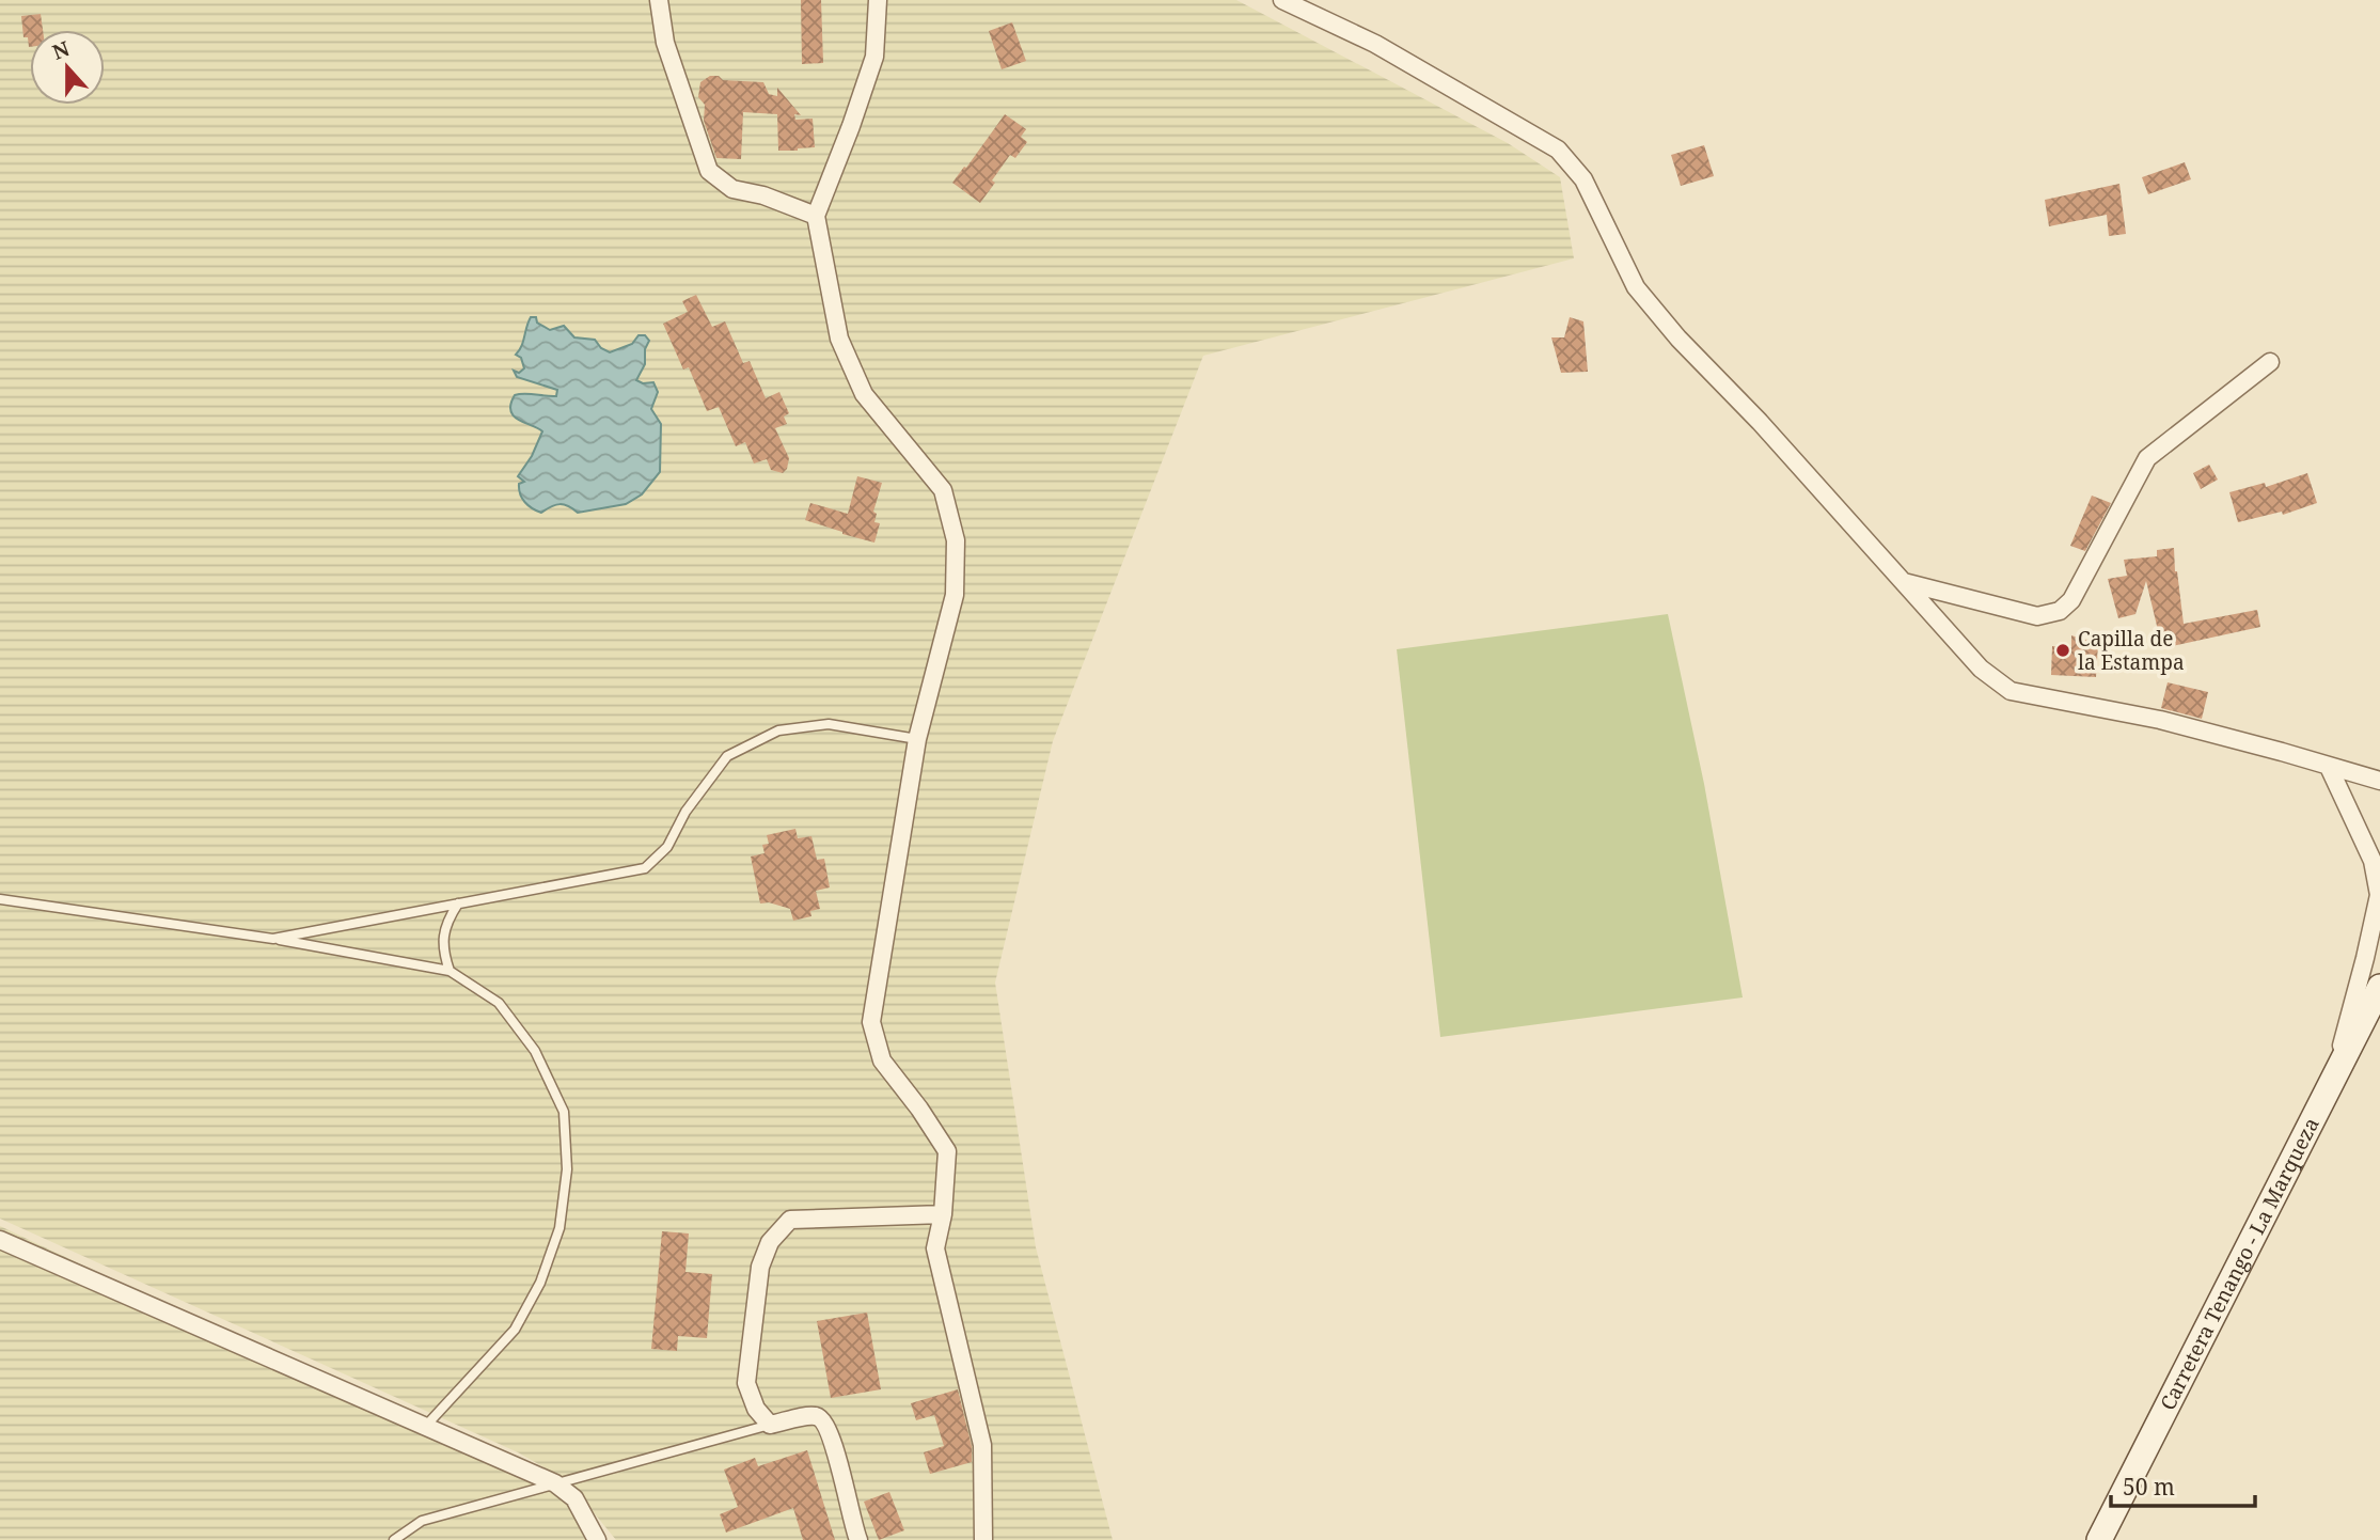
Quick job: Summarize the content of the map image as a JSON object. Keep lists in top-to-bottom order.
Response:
{
  "streets": {
    "main road": ["Carretera Tenango - La Marqueza"]
  },
  "places": ["Capilla de la Estampa"],
  "scale_bar": "50 m",
  "north": "top"
}
